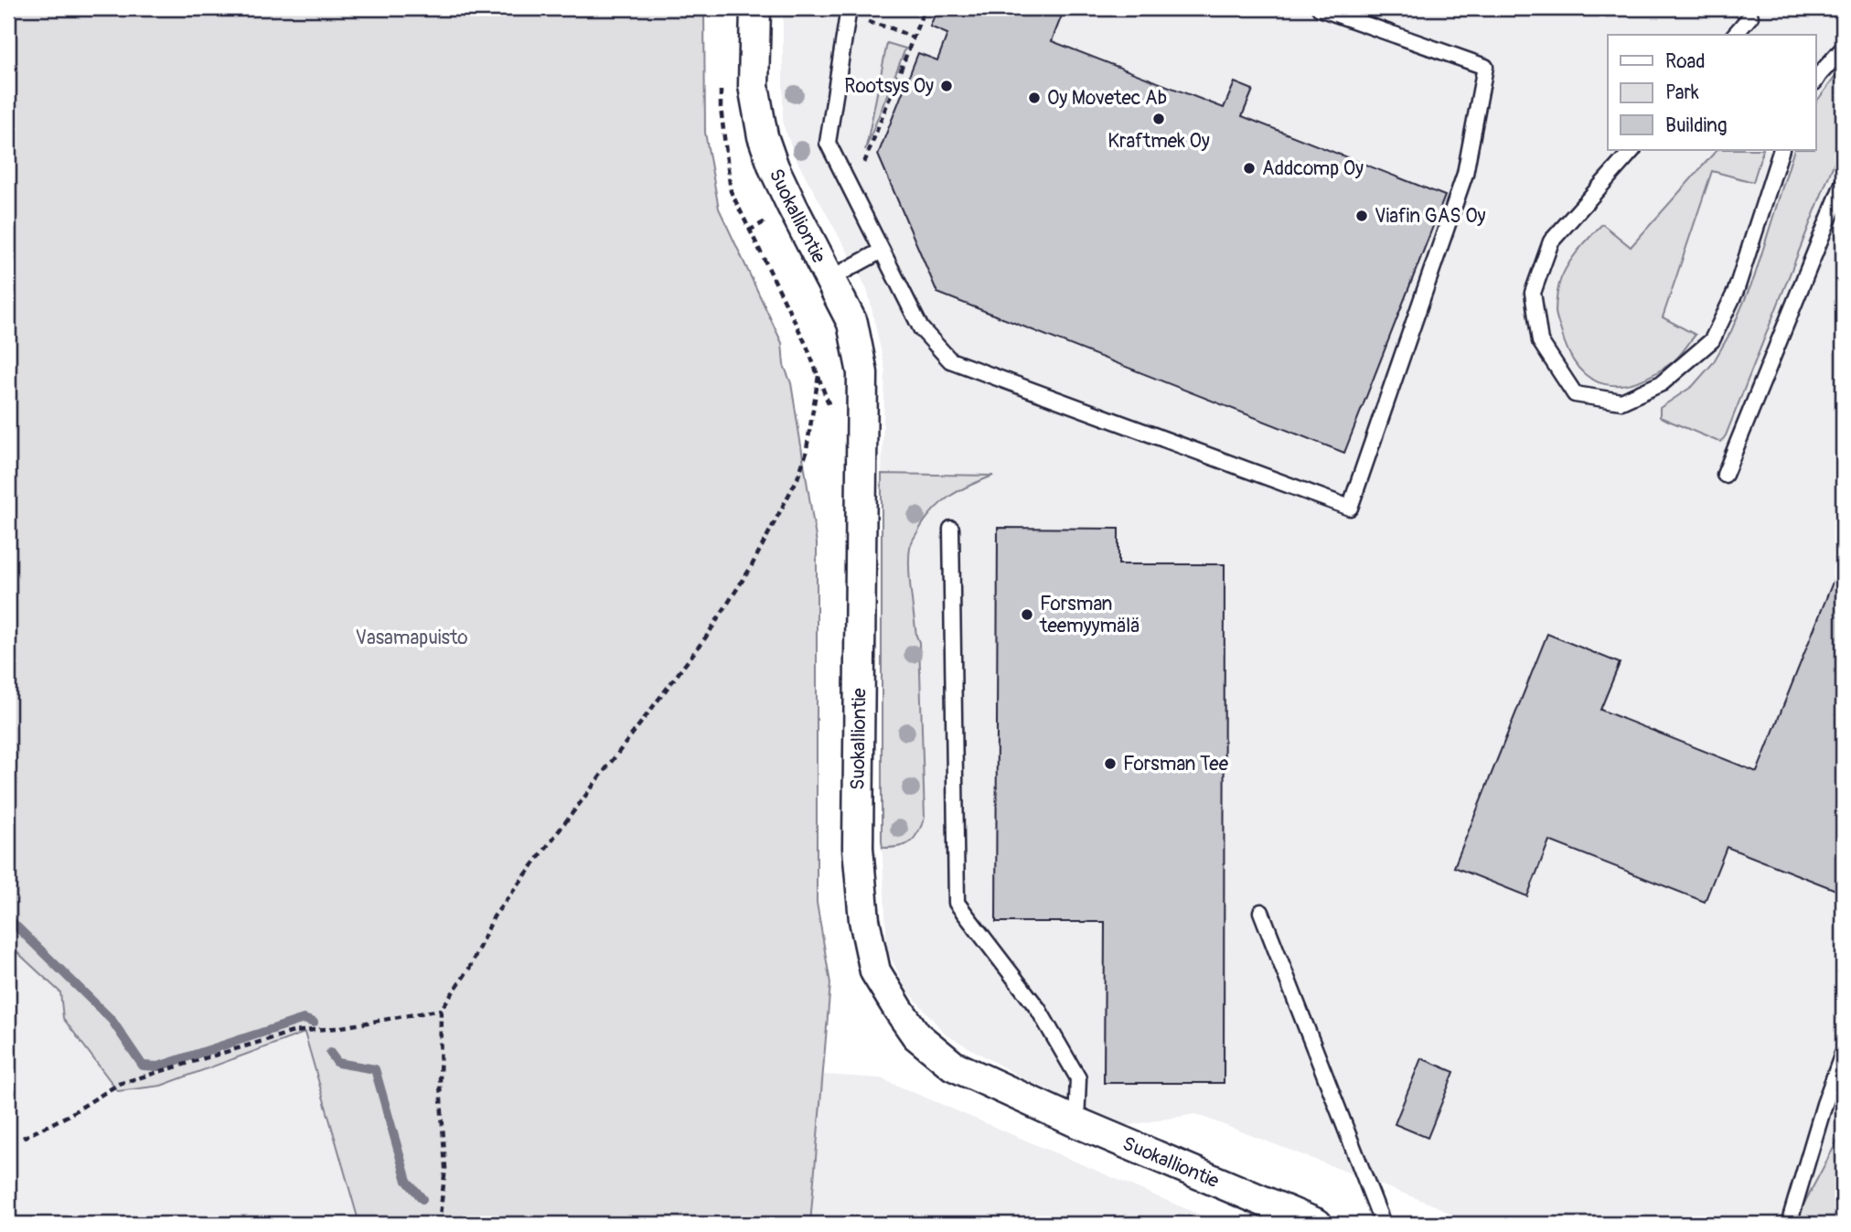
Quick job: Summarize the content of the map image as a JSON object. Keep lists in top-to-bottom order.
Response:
{
  "streets": {
    "street": ["Suokalliontie"]
  },
  "parks": ["Vasamapuisto"],
  "places": [
    "Rootsys Oy",
    "Oy Movetec Ab",
    "Kraftmek Oy",
    "Addcomp Oy",
    "Viafin GAS Oy",
    "Forsman teemyymälä",
    "Forsman Tee"
  ],
  "legend": ["Road", "Park", "Building"]
}
